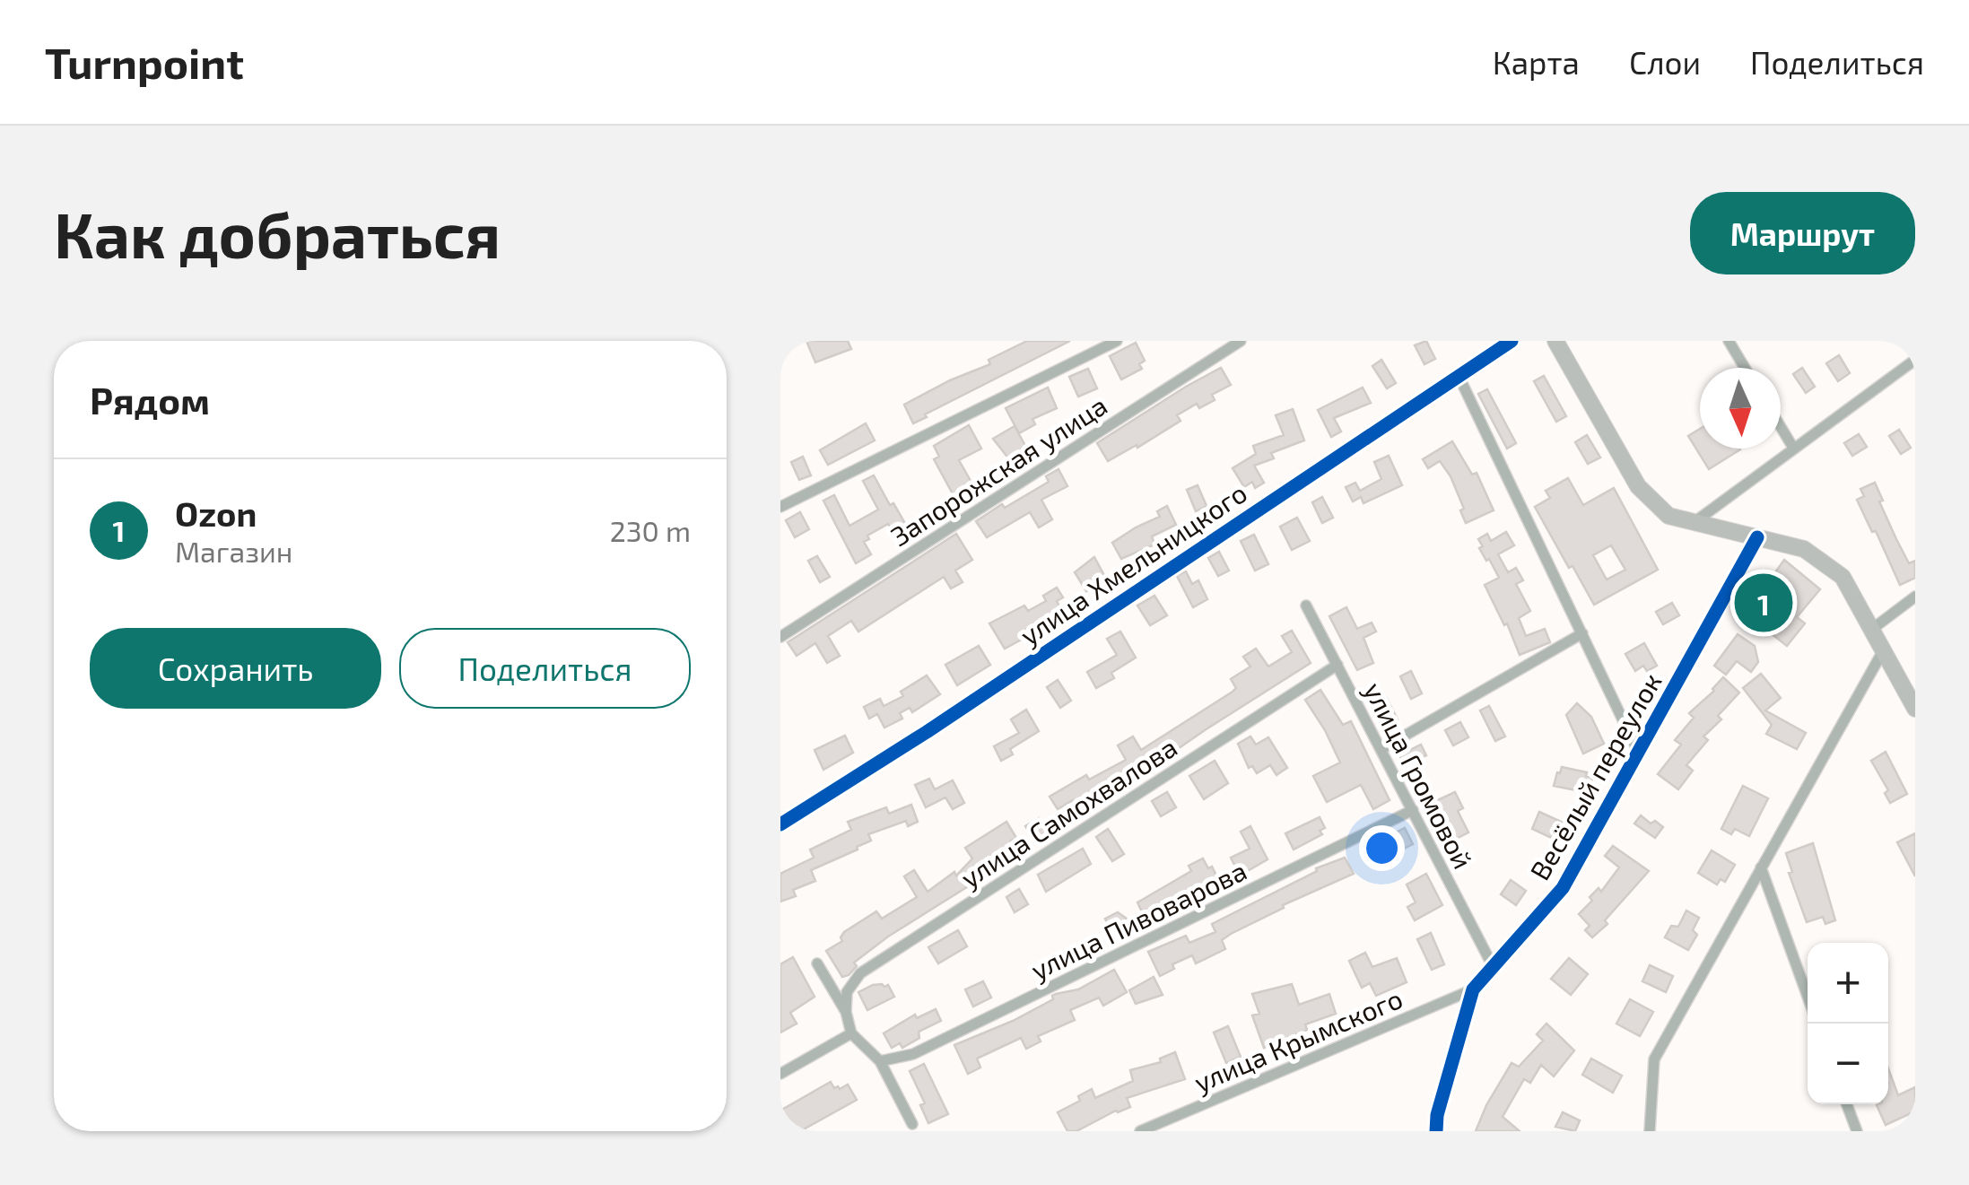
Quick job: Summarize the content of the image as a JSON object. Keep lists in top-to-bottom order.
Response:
{
  "streets": {
    "street": [
      "Запорожская улица",
      "улица Хмельницкого",
      "улица Громовой",
      "Весёлый переулок",
      "улица Самохвалова",
      "улица Пивоварова",
      "улица Крымского"
    ]
  },
  "crossings": [
    ["улица Громовой", "Весёлый переулок"],
    ["улица Громовой", "улица Самохвалова"],
    ["улица Громовой", "улица Пивоварова"],
    ["Весёлый переулок", "улица Крымского"]
  ],
  "north": "bottom",
  "page": {
    "header": "Turnpoint",
    "nav": ["Карта", "Слои", "Поделиться"],
    "buttons": [
      "Маршрут",
      ["Сохранить", "Поделиться"]
    ],
    "title": "Как добраться",
    "heading": "Рядом",
    "list": [
      {
        "mark": "1",
        "name": "Ozon",
        "note": "Магазин",
        "value": "230 m"
      }
    ],
    "pins": "1",
    "map_buttons": ["+", "−"]
  }
}
